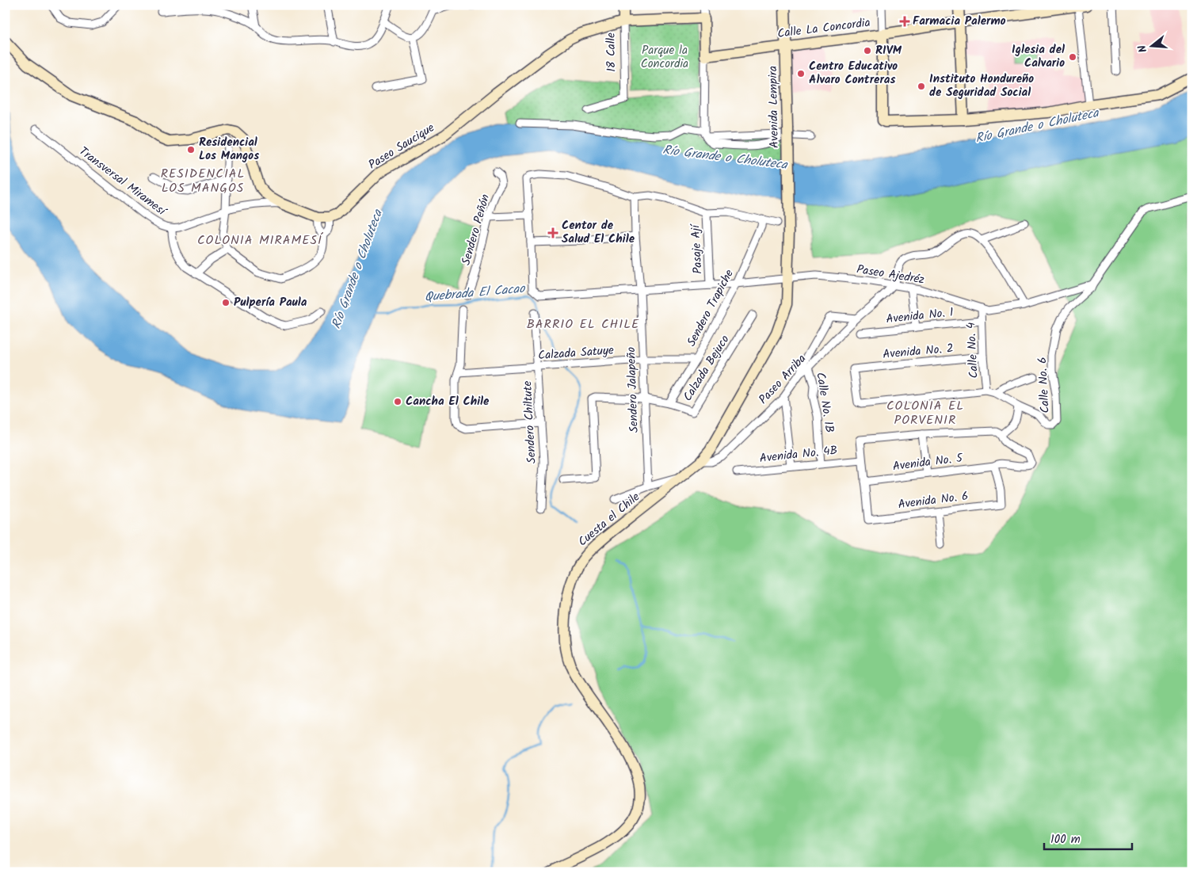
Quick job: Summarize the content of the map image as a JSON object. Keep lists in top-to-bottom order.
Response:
{
  "streets": {
    "street": [
      "Calle La Concordia",
      "18 Calle",
      "Avenida Lempira",
      "Paseo Saucique",
      "Transversal Miramesí",
      "Sendero Peñón",
      "Pasaje Ají",
      "Paseo Ajedréz",
      "Sendero Trapiche",
      "Avenida No. 1",
      "Calle No. 4",
      "Avenida No. 2",
      "Calzada Satuye",
      "Calzada Bejuco",
      "Paseo Arriba",
      "Calle No. 6",
      "Sendero Jalapeño",
      "Calle No. 1B",
      "Sendero Chiltute",
      "Avenida No. 4B",
      "Avenida No. 5",
      "Avenida No. 6",
      "Cuesta el Chile"
    ]
  },
  "crossings": [
    ["Calle La Concordia", "Avenida Lempira"],
    ["18 Calle", "Paseo Saucique"],
    ["Avenida Lempira", "Cuesta el Chile"],
    ["Pasaje Ají", "Paseo Ajedréz"],
    ["Paseo Ajedréz", "Sendero Trapiche"],
    ["Paseo Ajedréz", "Calle No. 4"],
    ["Paseo Ajedréz", "Paseo Arriba"],
    ["Paseo Ajedréz", "Calle No. 6"],
    ["Paseo Ajedréz", "Sendero Jalapeño"],
    ["Paseo Ajedréz", "Cuesta el Chile"],
    ["Sendero Trapiche", "Calzada Satuye"],
    ["Sendero Trapiche", "Calzada Bejuco"],
    ["Avenida No. 1", "Calle No. 4"],
    ["Calle No. 4", "Avenida No. 2"],
    ["Calle No. 4", "Calle No. 6"],
    ["Calzada Satuye", "Sendero Jalapeño"],
    ["Calzada Satuye", "Sendero Chiltute"],
    ["Calzada Bejuco", "Sendero Jalapeño"],
    ["Paseo Arriba", "Calle No. 1B"],
    ["Paseo Arriba", "Cuesta el Chile"],
    ["Calle No. 1B", "Avenida No. 4B"],
    ["Avenida No. 5", "Avenida No. 6"]
  ],
  "districts": [
    "RESIDENCIAL LOS MANGOS",
    "COLONIA MIRAMESÍ",
    "BARRIO EL CHILE",
    "COLONIA EL PORVENIR"
  ],
  "water": ["Río Grande o Choluteca", "Quebrada El Cacao"],
  "parks": ["Parque la Concordia"],
  "places": {
    "health": ["Farmacia Palermo", "Centor de Salud El Chile"],
    "other": [
      "RIVM",
      "Iglesia del Calvario",
      "Centro Educativo Alvaro Contreras",
      "Instituto Hondureño de Seguridad Social",
      "Residencial Los Mangos",
      "Pulpería Paula",
      "Cancha El Chile"
    ]
  },
  "scale_bar": "100 m",
  "north": "left"
}
